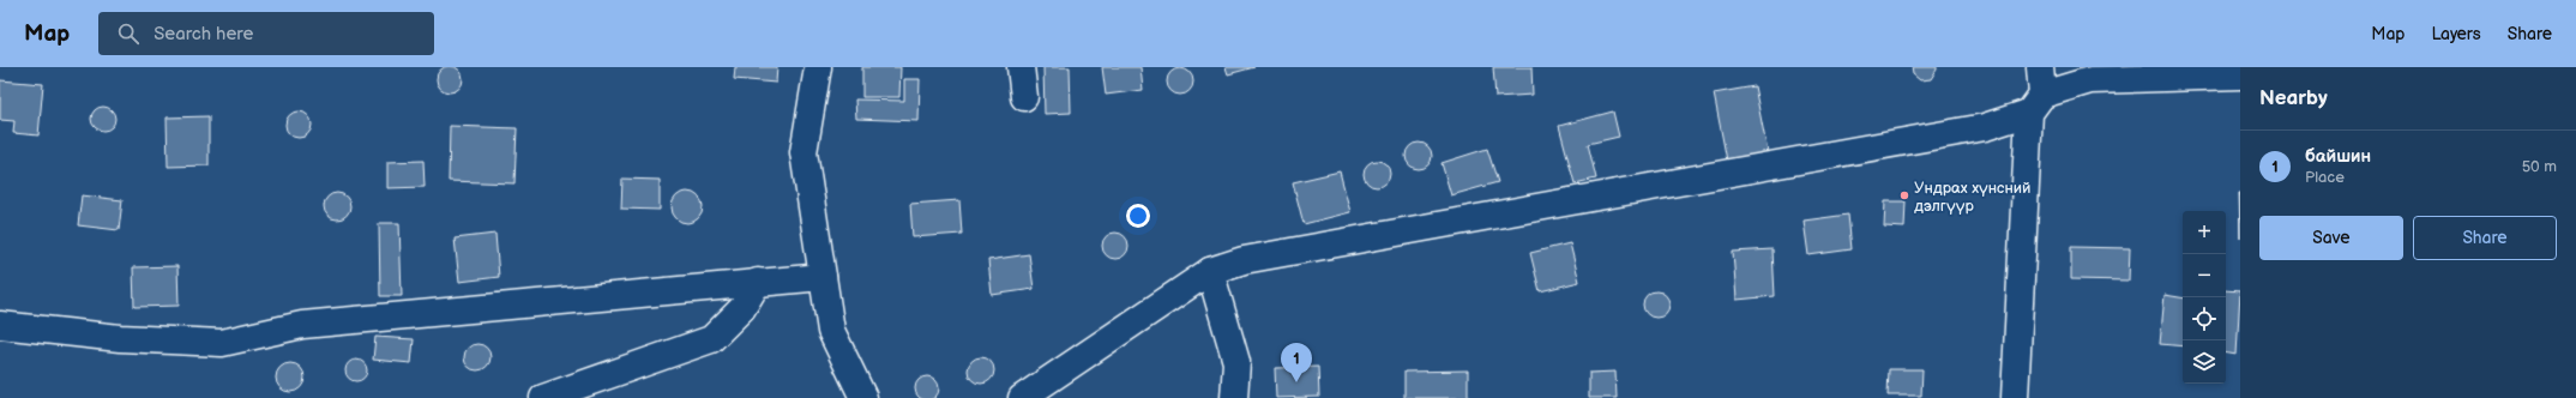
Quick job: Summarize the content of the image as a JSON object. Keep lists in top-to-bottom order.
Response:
{
  "places": ["Ундрах хүнсний дэлгүүр"],
  "page": {
    "header": "Map",
    "search": "Search here",
    "nav": ["Map", "Layers", "Share"],
    "heading": "Nearby",
    "list": [
      {
        "mark": "1",
        "name": "байшин",
        "note": "Place",
        "value": "50 m"
      }
    ],
    "buttons": ["Save", "Share"],
    "map_buttons": ["+", "−"],
    "pins": "1"
  }
}
